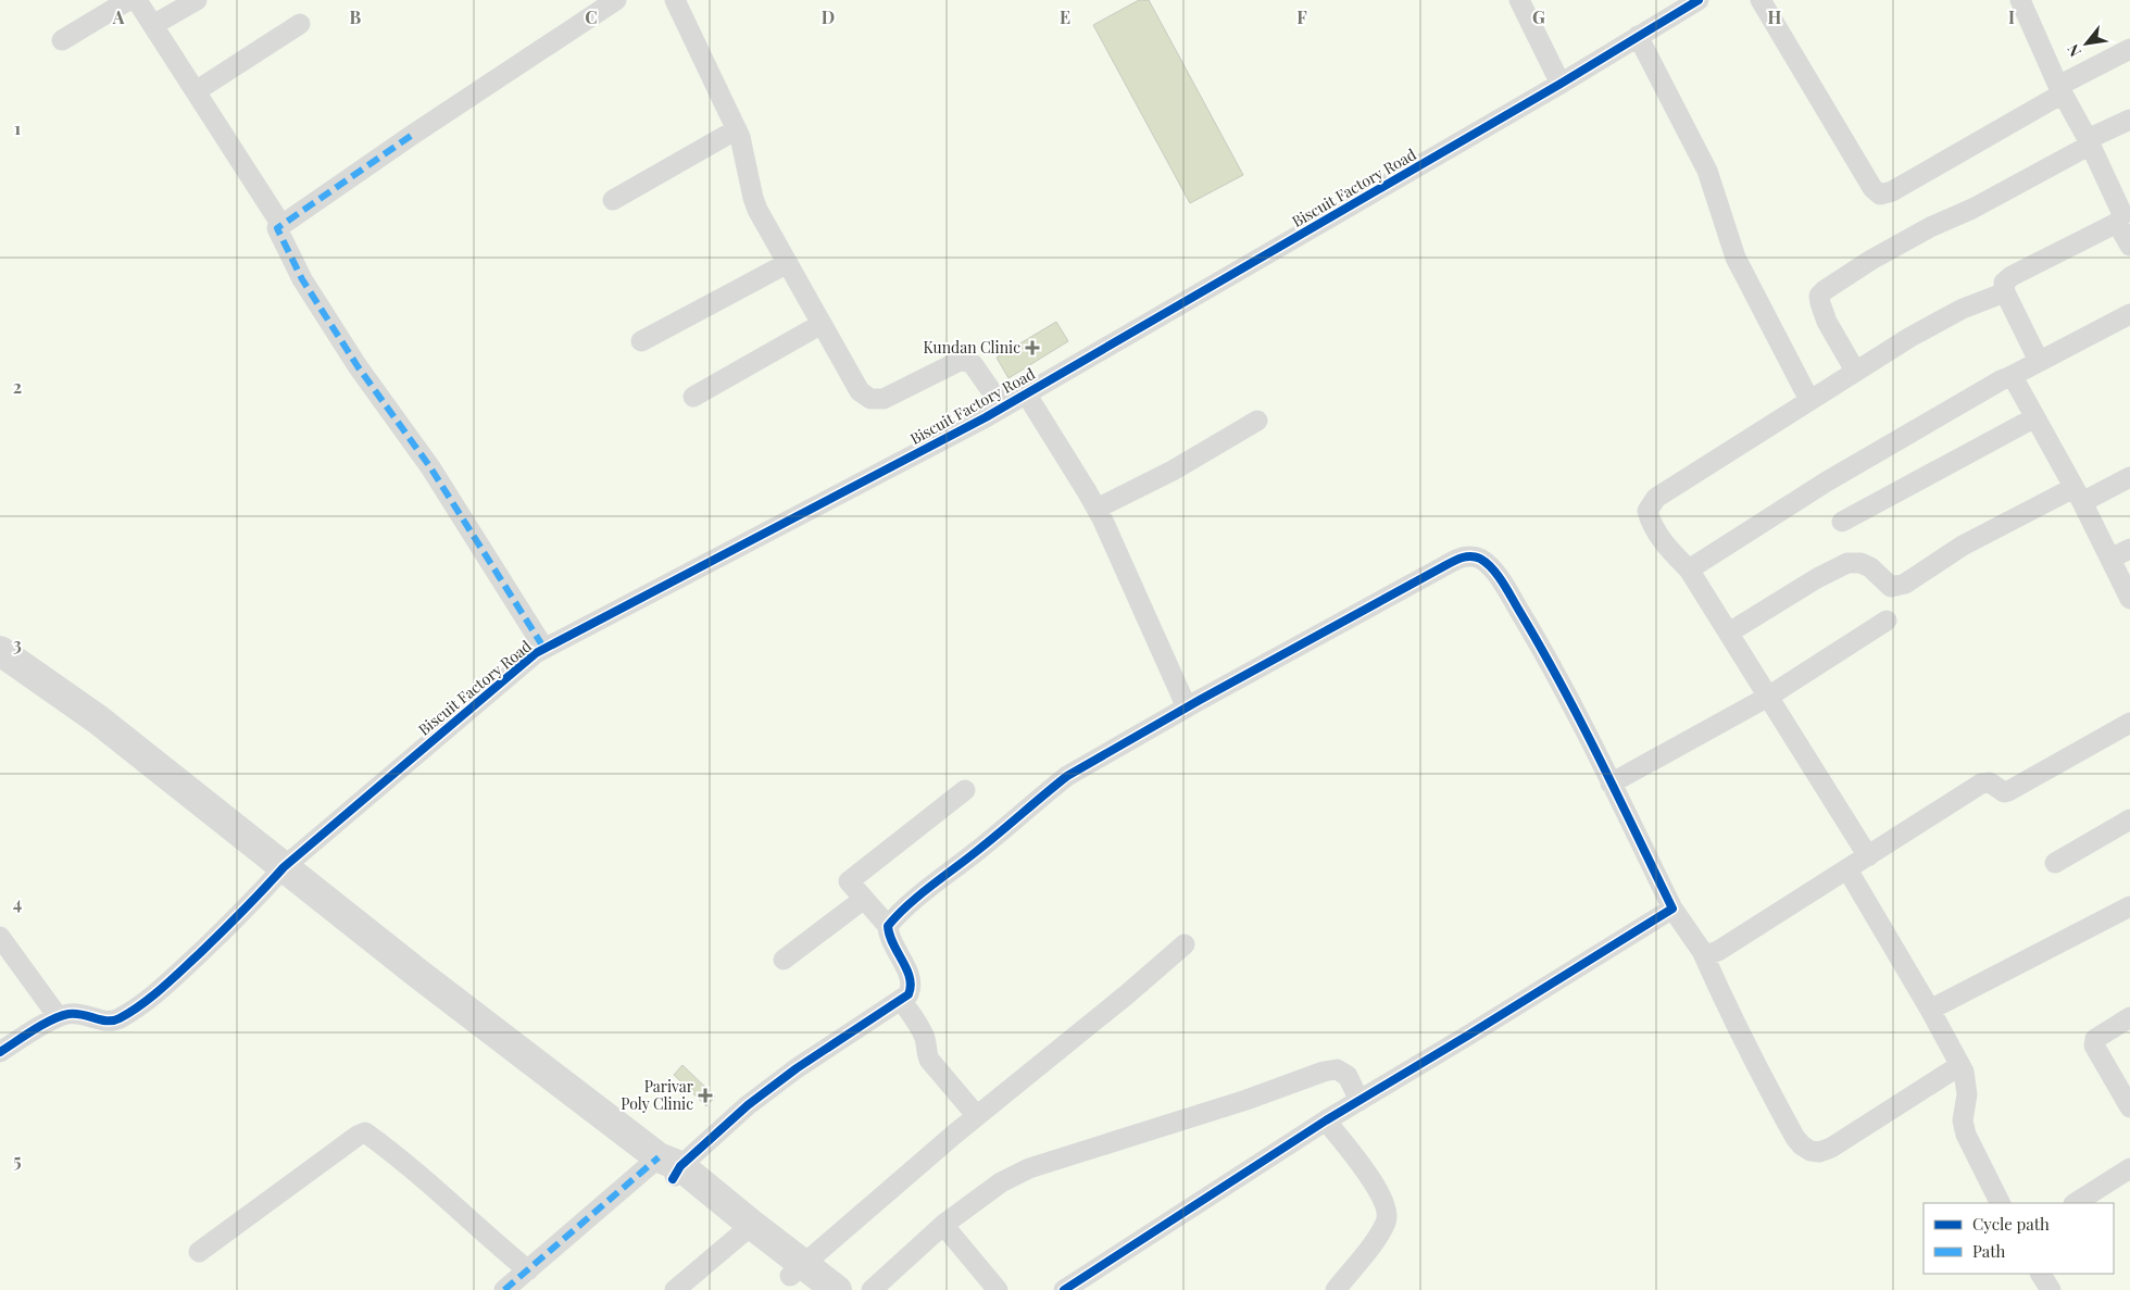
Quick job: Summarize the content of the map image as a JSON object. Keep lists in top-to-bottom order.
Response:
{
  "streets": {
    "street": ["Biscuit Factory Road"]
  },
  "places": {
    "health": ["Kundan Clinic", "Parivar Poly Clinic"]
  },
  "legend": ["Cycle path", "Path"],
  "north": "bottom left",
  "grid": {
    "columns": [
      "A",
      "B",
      "C",
      "D",
      "E",
      "F",
      "G",
      "H",
      "I"
    ],
    "rows": [
      "1",
      "2",
      "3",
      "4",
      "5"
    ]
  }
}
